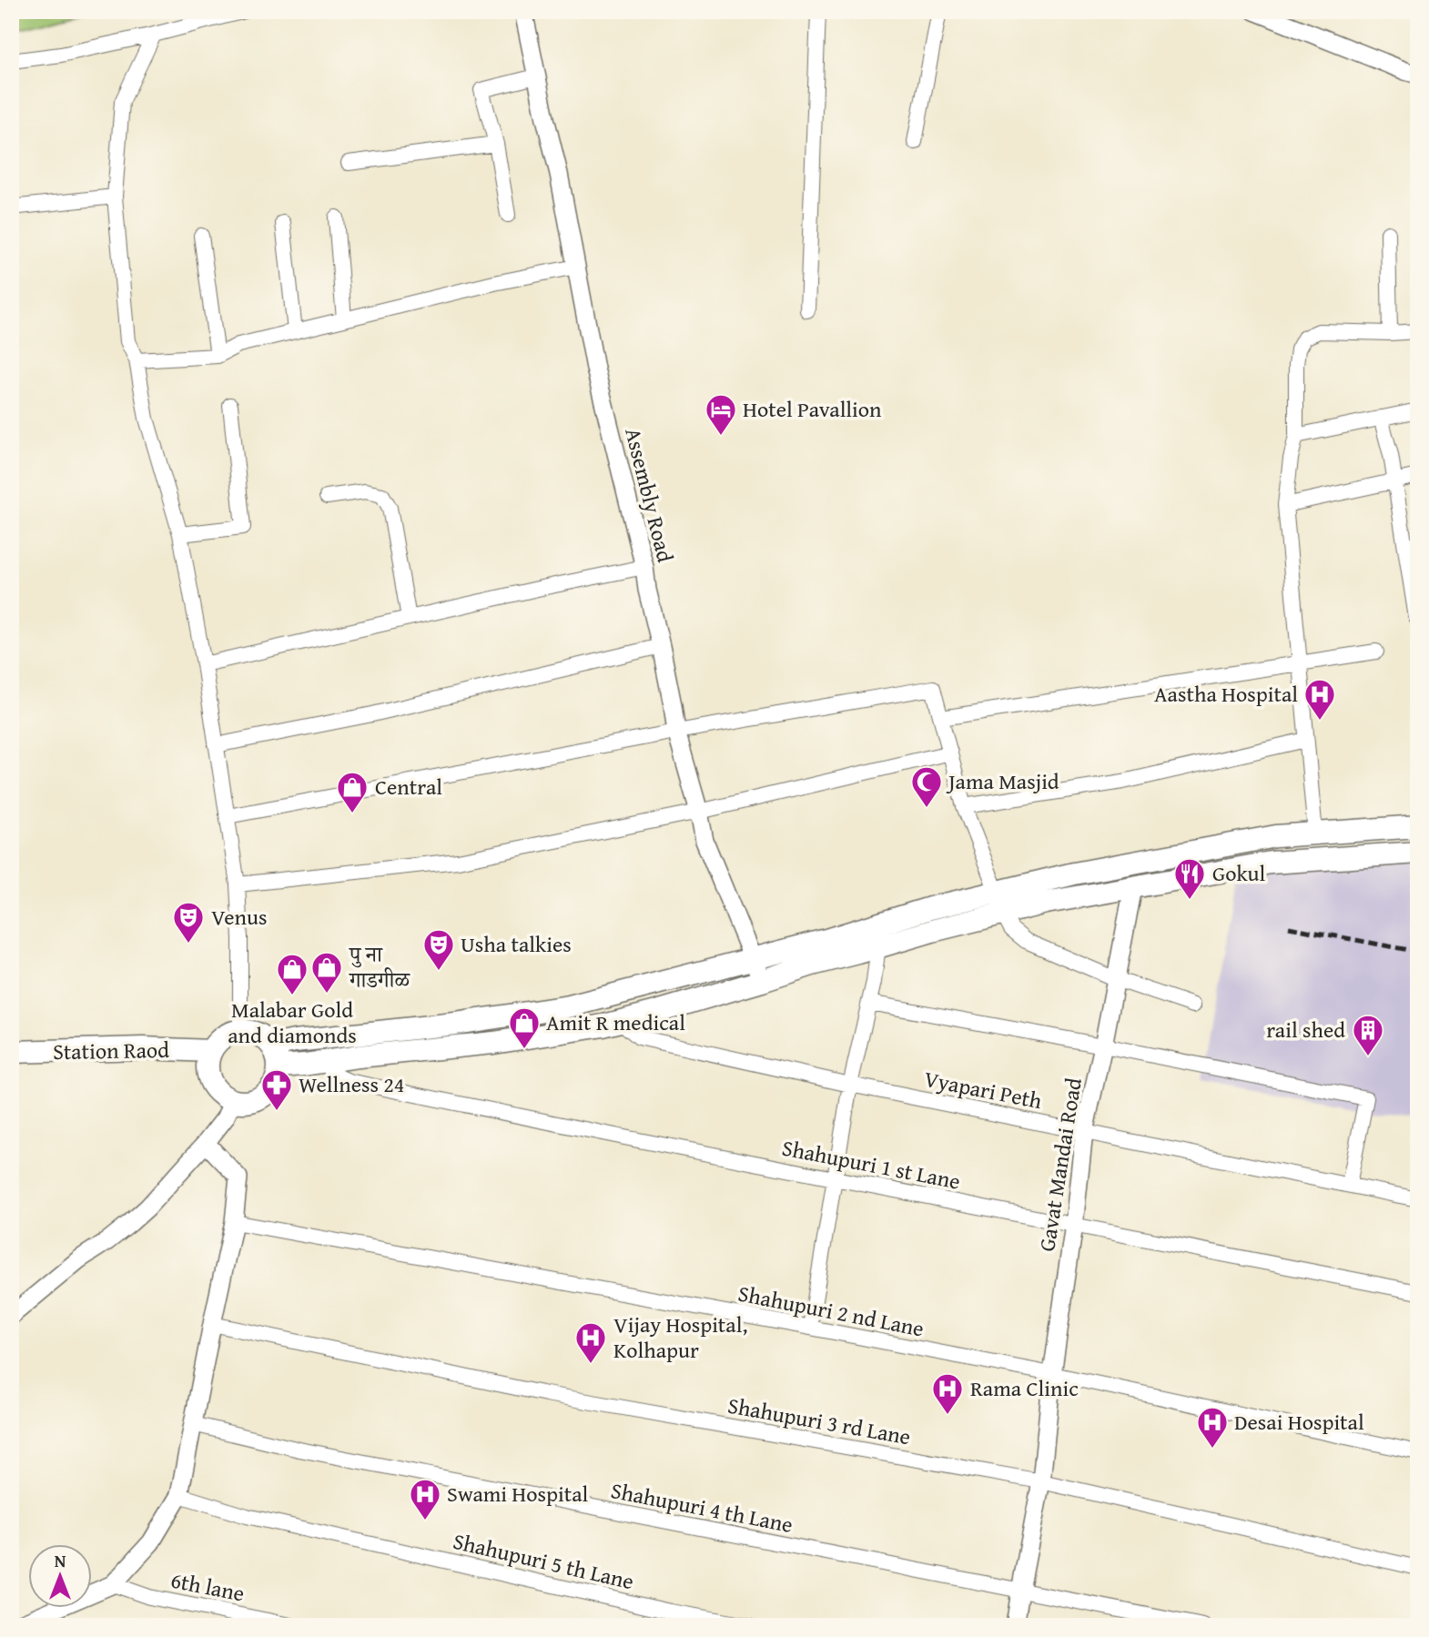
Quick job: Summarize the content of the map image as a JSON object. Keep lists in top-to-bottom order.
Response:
{
  "streets": {
    "highway": ["Station Raod"],
    "street": [
      "Assembly Road",
      "Vyapari Peth",
      "Shahupuri 1 st Lane",
      "Gavat Mandai Road",
      "Shahupuri 2 nd Lane",
      "Shahupuri 3 rd Lane",
      "Shahupuri 4 th Lane",
      "Shahupuri 5 th Lane",
      "6th lane"
    ]
  },
  "crossings": [
    ["Vyapari Peth", "Gavat Mandai Road"],
    ["Shahupuri 1 st Lane", "Gavat Mandai Road"],
    ["Gavat Mandai Road", "Shahupuri 2 nd Lane"],
    ["Gavat Mandai Road", "Shahupuri 3 rd Lane"]
  ],
  "places": {
    "hotel": ["Hotel Pavallion"],
    "hospital": [
      "Aastha Hospital",
      "Vijay Hospital, Kolhapur",
      "Rama Clinic",
      "Desai Hospital",
      "Swami Hospital"
    ],
    "mosque": ["Jama Masjid"],
    "shop": [
      "Central",
      "पु ना गाडगीळ",
      "Malabar Gold and diamonds",
      "Amit R medical"
    ],
    "restaurant": ["Gokul"],
    "theatre": ["Venus", "Usha talkies"],
    "building": ["rail shed"],
    "pharmacy": ["Wellness 24"]
  },
  "north": "top"
}
